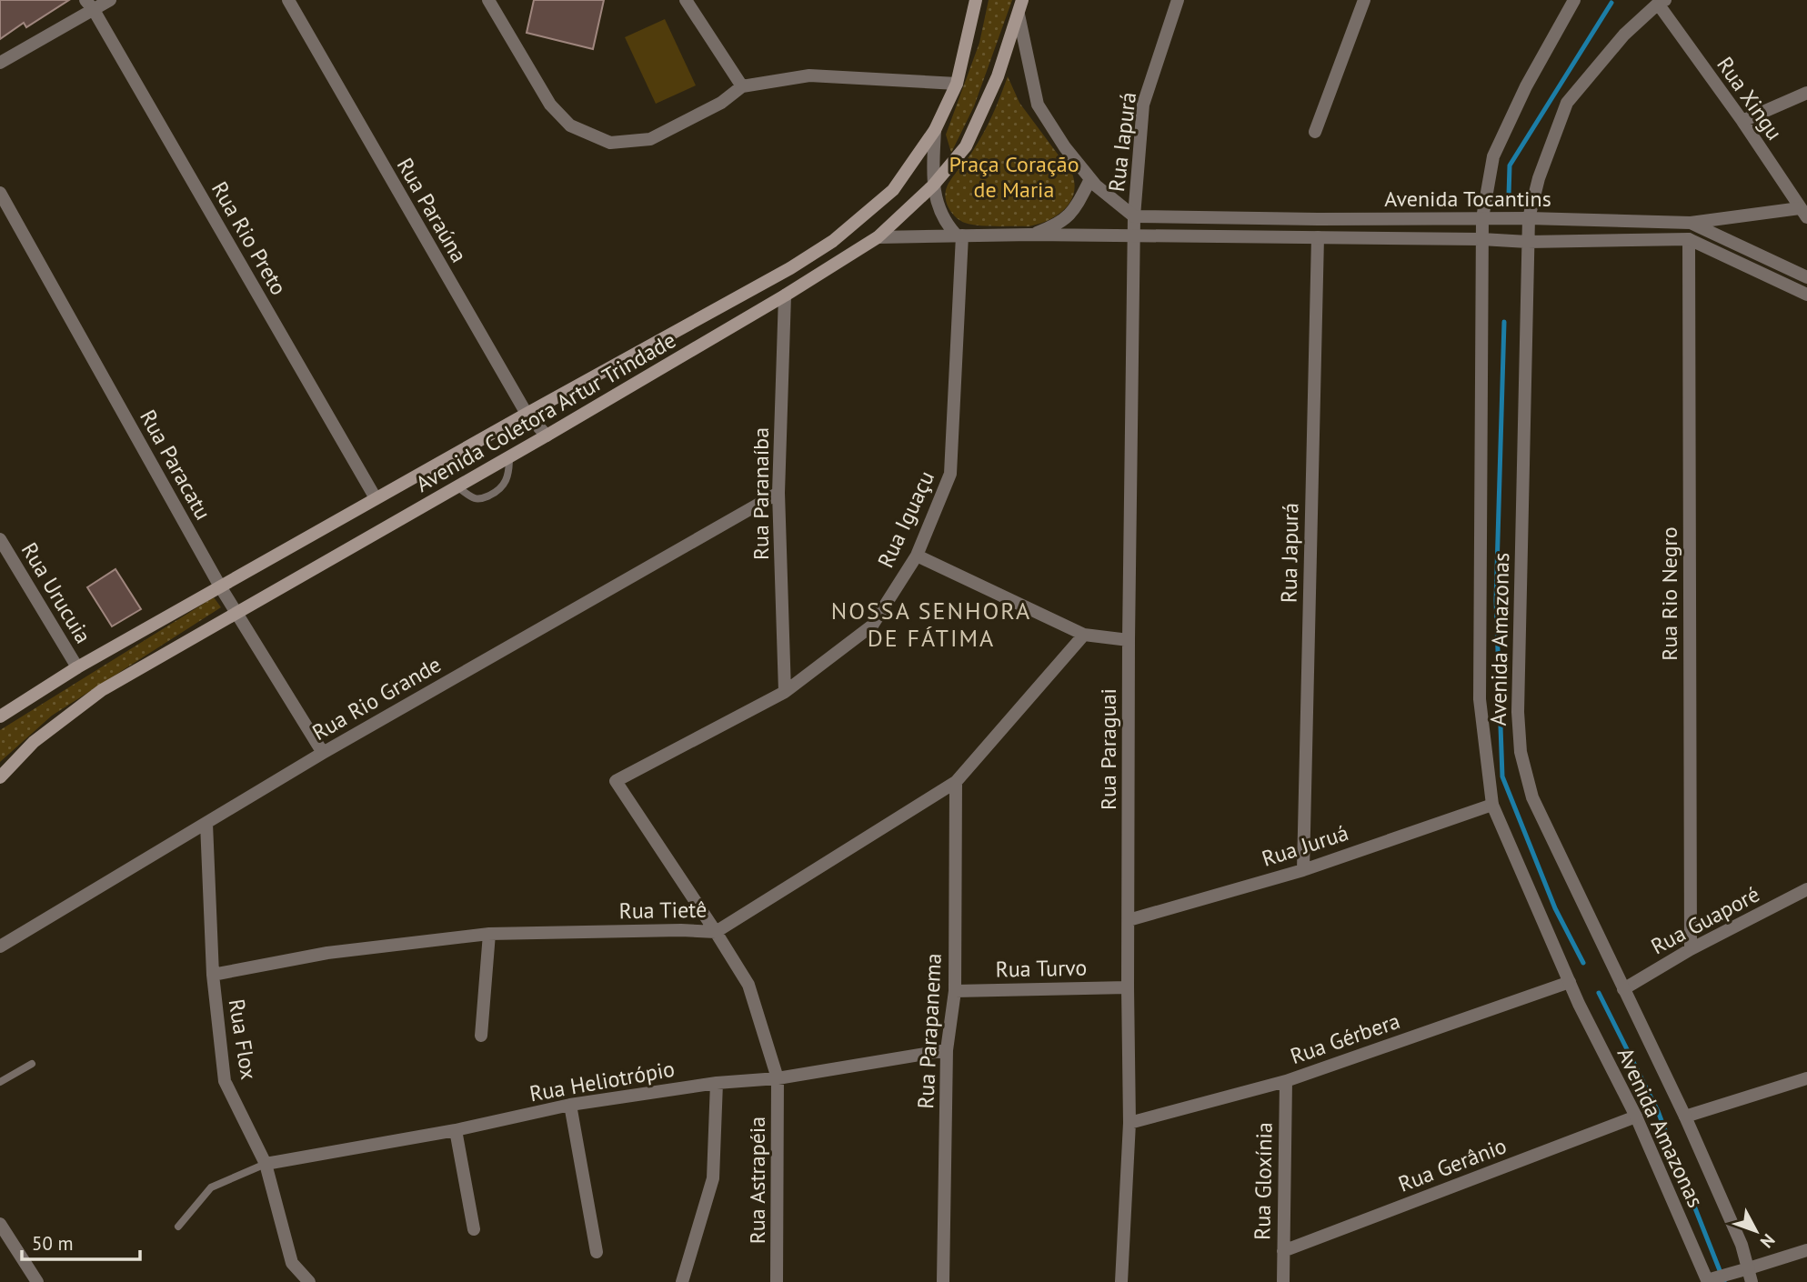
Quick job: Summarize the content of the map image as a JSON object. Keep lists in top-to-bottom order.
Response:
{
  "streets": {
    "main road": ["Avenida Coletora Artur Trindade"],
    "street": [
      "Rua Xingu",
      "Rua Iapurá",
      "Avenida Tocantins",
      "Rua Paraúna",
      "Rua Rio Preto",
      "Rua Paracatu",
      "Rua Paranaíba",
      "Rua Iguaçu",
      "Rua Japurá",
      "Rua Urucuia",
      "Rua Rio Negro",
      "Avenida Amazonas",
      "Rua Rio Grande",
      "Rua Paraguai",
      "Rua Juruá",
      "Rua Tietê",
      "Rua Guaporé",
      "Rua Turvo",
      "Rua Parapanema",
      "Rua Gérbera",
      "Rua Flox",
      "Rua Heliotrópio",
      "Rua Gerânio",
      "Rua Astrapéia",
      "Rua Gloxínia"
    ]
  },
  "crossings": [
    ["Rua Xingu", "Avenida Tocantins"],
    ["Rua Xingu", "Avenida Amazonas"],
    ["Rua Iapurá", "Avenida Tocantins"],
    ["Rua Iapurá", "Rua Paraguai"],
    ["Avenida Tocantins", "Avenida Coletora Artur Trindade"],
    ["Avenida Tocantins", "Rua Iguaçu"],
    ["Avenida Tocantins", "Rua Japurá"],
    ["Avenida Tocantins", "Rua Rio Negro"],
    ["Avenida Tocantins", "Avenida Amazonas"],
    ["Avenida Tocantins", "Rua Paraguai"],
    ["Rua Paraúna", "Avenida Coletora Artur Trindade"],
    ["Rua Rio Preto", "Avenida Coletora Artur Trindade"],
    ["Avenida Coletora Artur Trindade", "Rua Paracatu"],
    ["Avenida Coletora Artur Trindade", "Rua Paranaíba"],
    ["Avenida Coletora Artur Trindade", "Rua Urucuia"],
    ["Rua Paracatu", "Rua Rio Grande"],
    ["Rua Paranaíba", "Rua Iguaçu"],
    ["Rua Paranaíba", "Rua Rio Grande"],
    ["Rua Iguaçu", "Rua Astrapéia"],
    ["Rua Japurá", "Rua Juruá"],
    ["Rua Rio Negro", "Rua Guaporé"],
    ["Avenida Amazonas", "Rua Juruá"],
    ["Avenida Amazonas", "Rua Guaporé"],
    ["Avenida Amazonas", "Rua Gérbera"],
    ["Avenida Amazonas", "Rua Gerânio"],
    ["Rua Rio Grande", "Rua Flox"],
    ["Rua Paraguai", "Rua Juruá"],
    ["Rua Paraguai", "Rua Turvo"],
    ["Rua Paraguai", "Rua Gérbera"],
    ["Rua Tietê", "Rua Parapanema"],
    ["Rua Tietê", "Rua Flox"],
    ["Rua Tietê", "Rua Astrapéia"],
    ["Rua Turvo", "Rua Parapanema"],
    ["Rua Parapanema", "Rua Heliotrópio"],
    ["Rua Gérbera", "Rua Gloxínia"],
    ["Rua Flox", "Rua Heliotrópio"],
    ["Rua Heliotrópio", "Rua Astrapéia"],
    ["Rua Gerânio", "Rua Gloxínia"]
  ],
  "districts": ["NOSSA SENHORA DE FÁTIMA"],
  "parks": ["Praça Coração de Maria"],
  "scale_bar": "50 m",
  "north": "bottom right"
}
